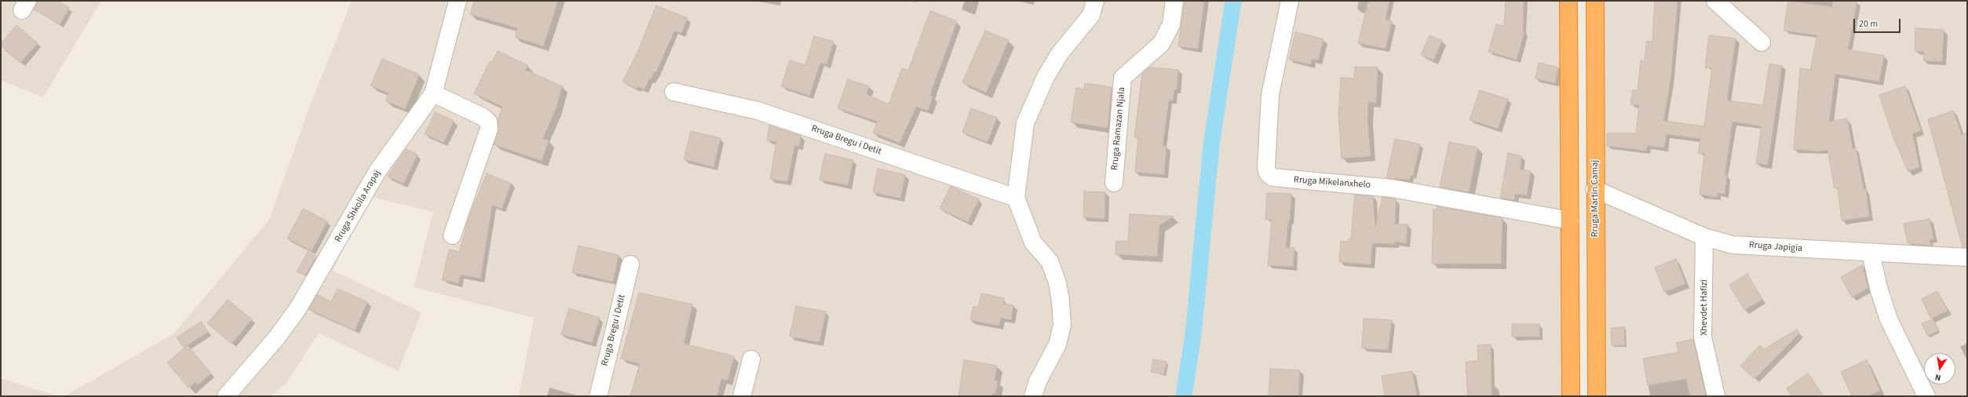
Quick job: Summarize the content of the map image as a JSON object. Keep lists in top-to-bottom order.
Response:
{
  "streets": {
    "highway": ["Rruga Martin Camaj"],
    "street": [
      "Rruga Ramazan Njala",
      "Rruga Bregu i Detit",
      "Rruga Mikelanxhelo",
      "Rruga Shkolla Arapaj",
      "Rruga Japigia",
      "Xhevdet Hafizi"
    ]
  },
  "crossings": [
    ["Rruga Martin Camaj", "Rruga Japigia"],
    ["Rruga Japigia", "Xhevdet Hafizi"]
  ],
  "scale_bar": "20 m",
  "north": "bottom"
}
